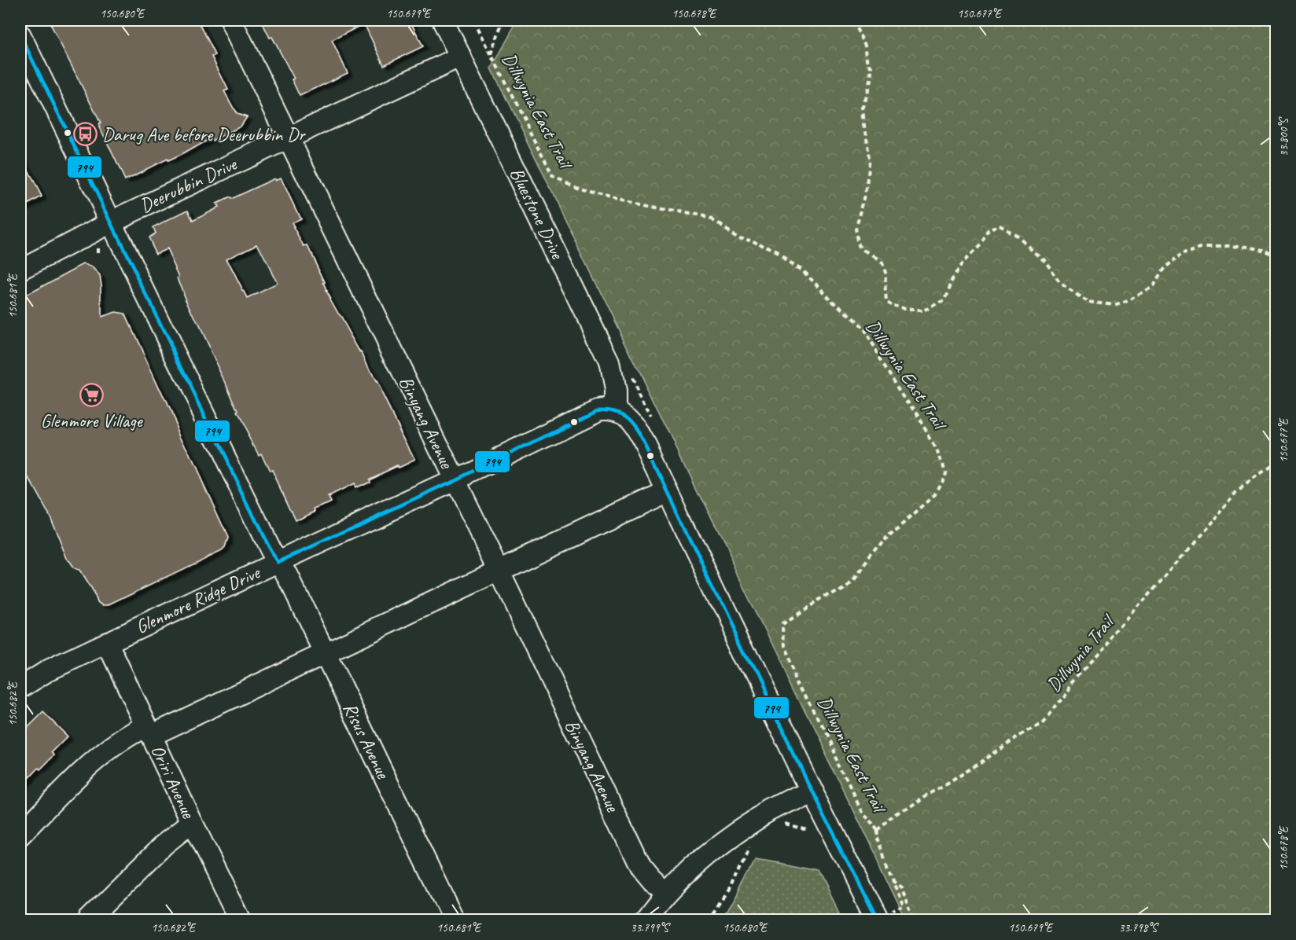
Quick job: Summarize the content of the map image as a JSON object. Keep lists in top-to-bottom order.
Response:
{
  "streets": {
    "street": [
      "Deerubbin Drive",
      "Bluestone Drive",
      "Binyang Avenue",
      "Glenmore Ridge Drive",
      "Risus Avenue",
      "Oriri Avenue"
    ],
    "path": ["Dillwynia East Trail", "Dillwynia Trail"]
  },
  "crossings": [
    ["Dillwynia East Trail", "Dillwynia Trail"],
    ["Deerubbin Drive", "Bluestone Drive"],
    ["Deerubbin Drive", "Binyang Avenue"],
    ["Deerubbin Drive", "Risus Avenue"],
    ["Bluestone Drive", "Glenmore Ridge Drive"],
    ["Binyang Avenue", "Glenmore Ridge Drive"],
    ["Glenmore Ridge Drive", "Risus Avenue"],
    ["Glenmore Ridge Drive", "Oriri Avenue"]
  ],
  "places": {
    "bus stop": ["Darug Ave before Deerubbin Dr"],
    "supermarket": ["Glenmore Village"]
  },
  "lines": ["transit line 794"],
  "coordinates": [
    "150.680°E",
    "150.679°E",
    "150.678°E",
    "150.677°E",
    "33.800°S",
    "150.681°E",
    "150.682°E",
    "33.799°S",
    "33.798°S"
  ]
}
